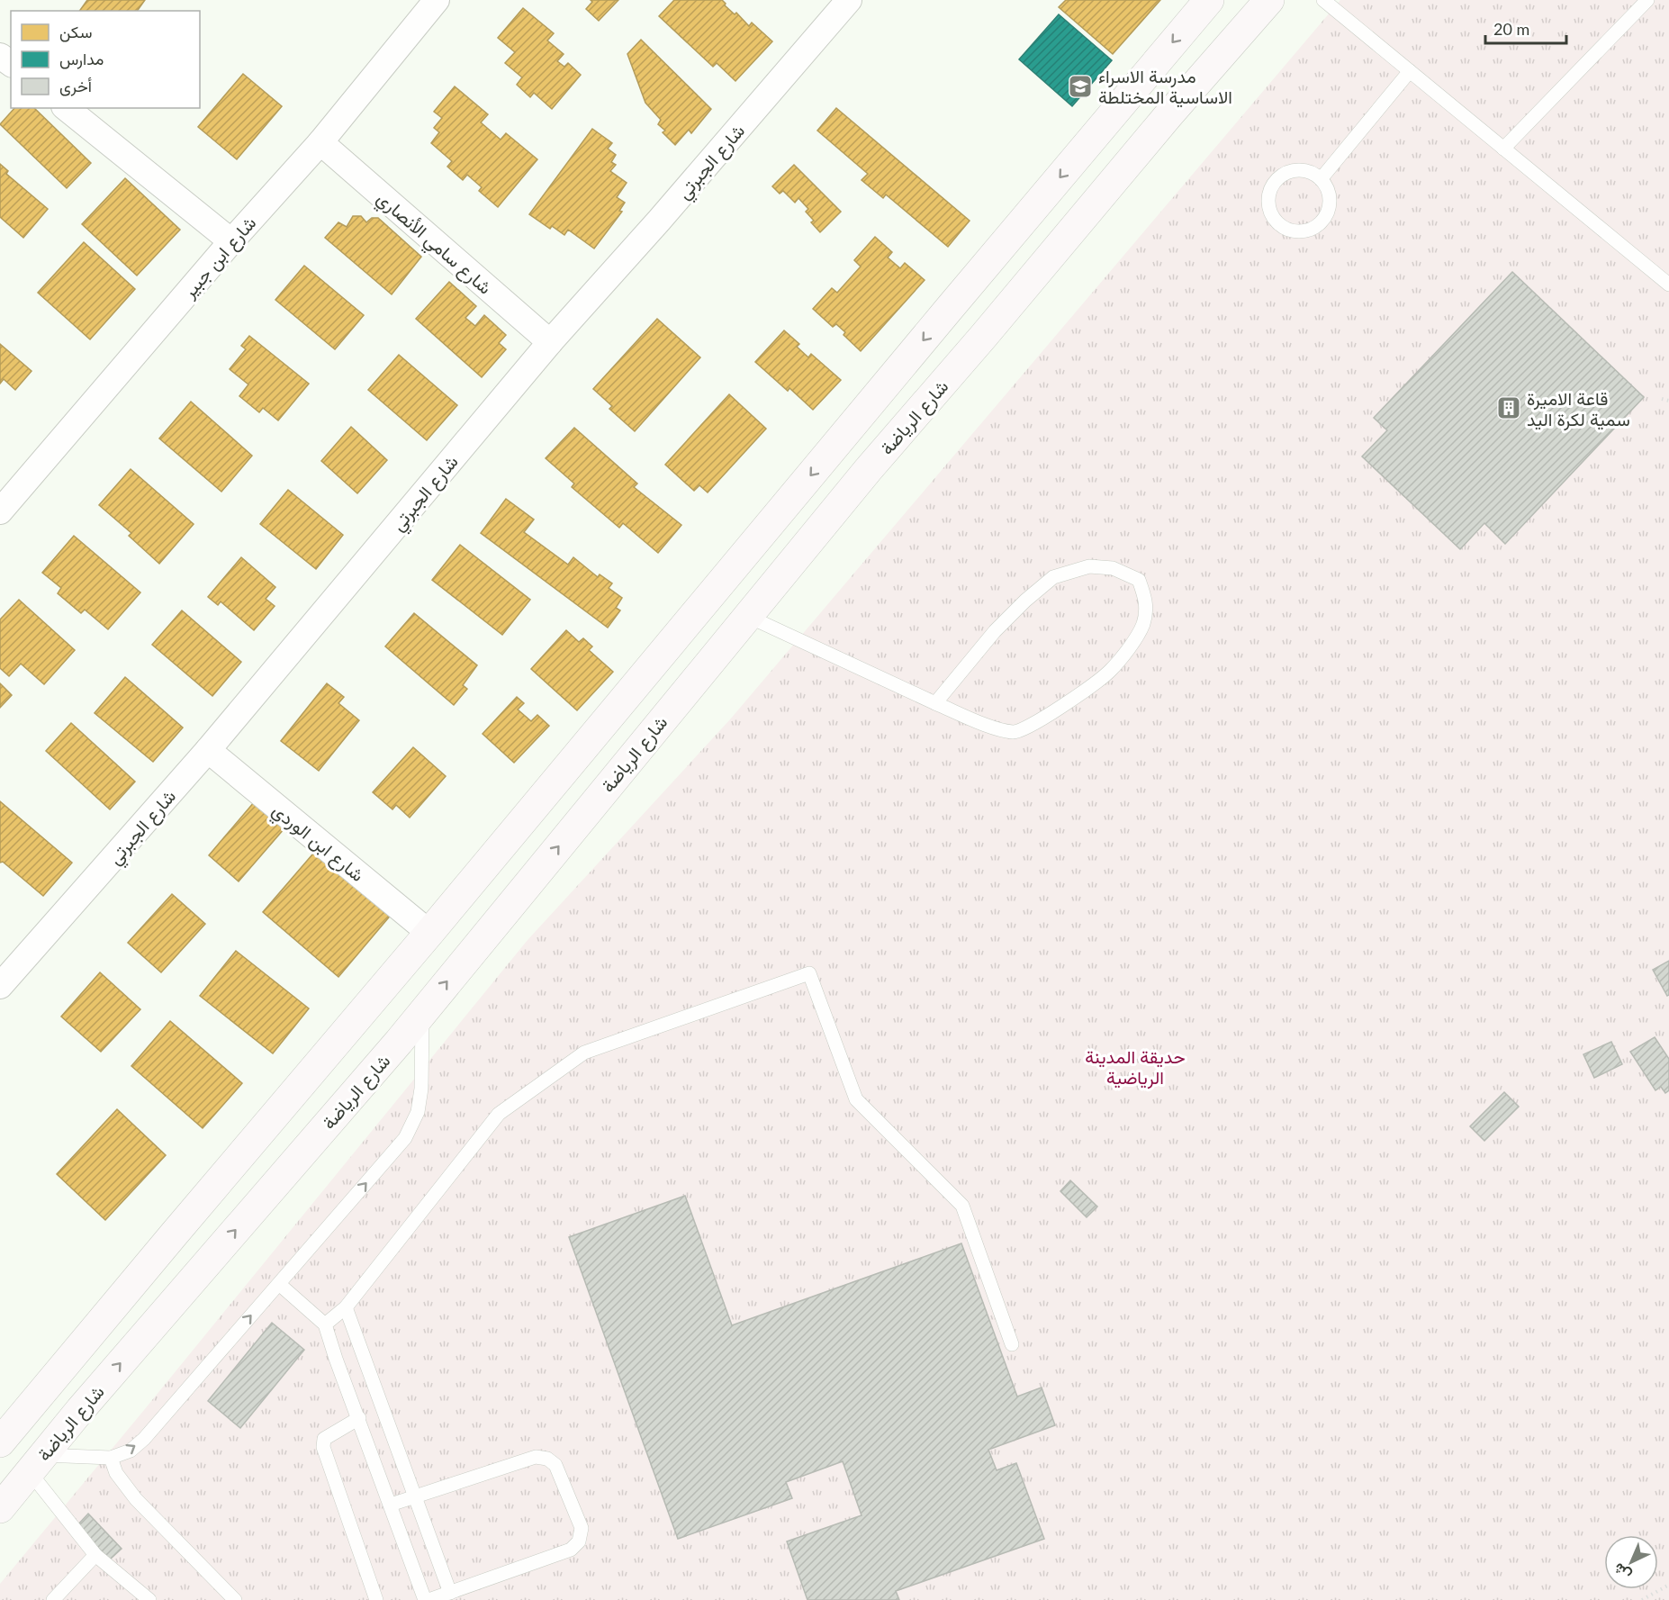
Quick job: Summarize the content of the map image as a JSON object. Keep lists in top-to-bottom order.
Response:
{
  "streets": {
    "main road": ["شارع الرياضة"],
    "street": [
      "شارع الجبرتي",
      "شارع سامي الأنصاري",
      "شارع ابن جبير",
      "شارع ابن الوردي"
    ]
  },
  "crossings": [
    ["شارع الجبرتي", "شارع سامي الأنصاري"],
    ["شارع الجبرتي", "شارع ابن الوردي"],
    ["شارع سامي الأنصاري", "شارع ابن جبير"]
  ],
  "parks": ["حديقة المدينة الرياضية"],
  "places": {
    "school or university": ["مدرسة الاسراء الاساسية المختلطة"],
    "building": ["قاعة الاميرة سمية لكرة اليد"]
  },
  "legend": ["سكن", "مدارس", "أخرى"],
  "scale_bar": "20 m",
  "north": "bottom left"
}
